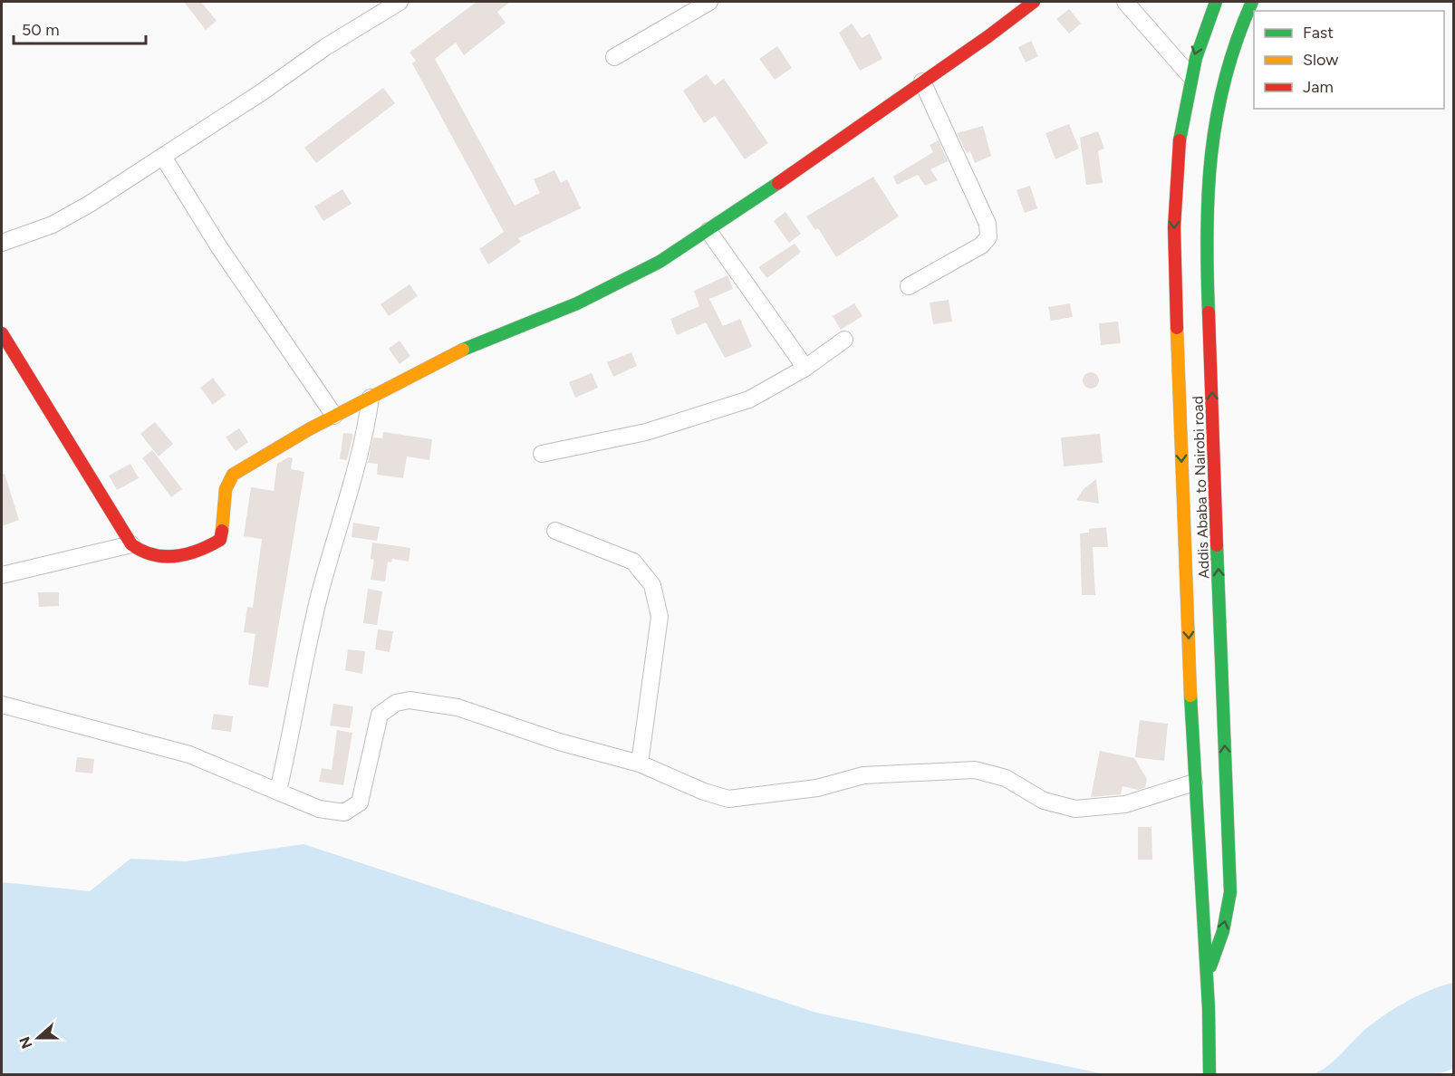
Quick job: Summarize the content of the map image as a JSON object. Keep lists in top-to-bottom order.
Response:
{
  "streets": {
    "main road": ["Addis Ababa to Nairobi road"]
  },
  "legend": ["Fast", "Slow", "Jam"],
  "scale_bar": "50 m",
  "north": "left"
}
